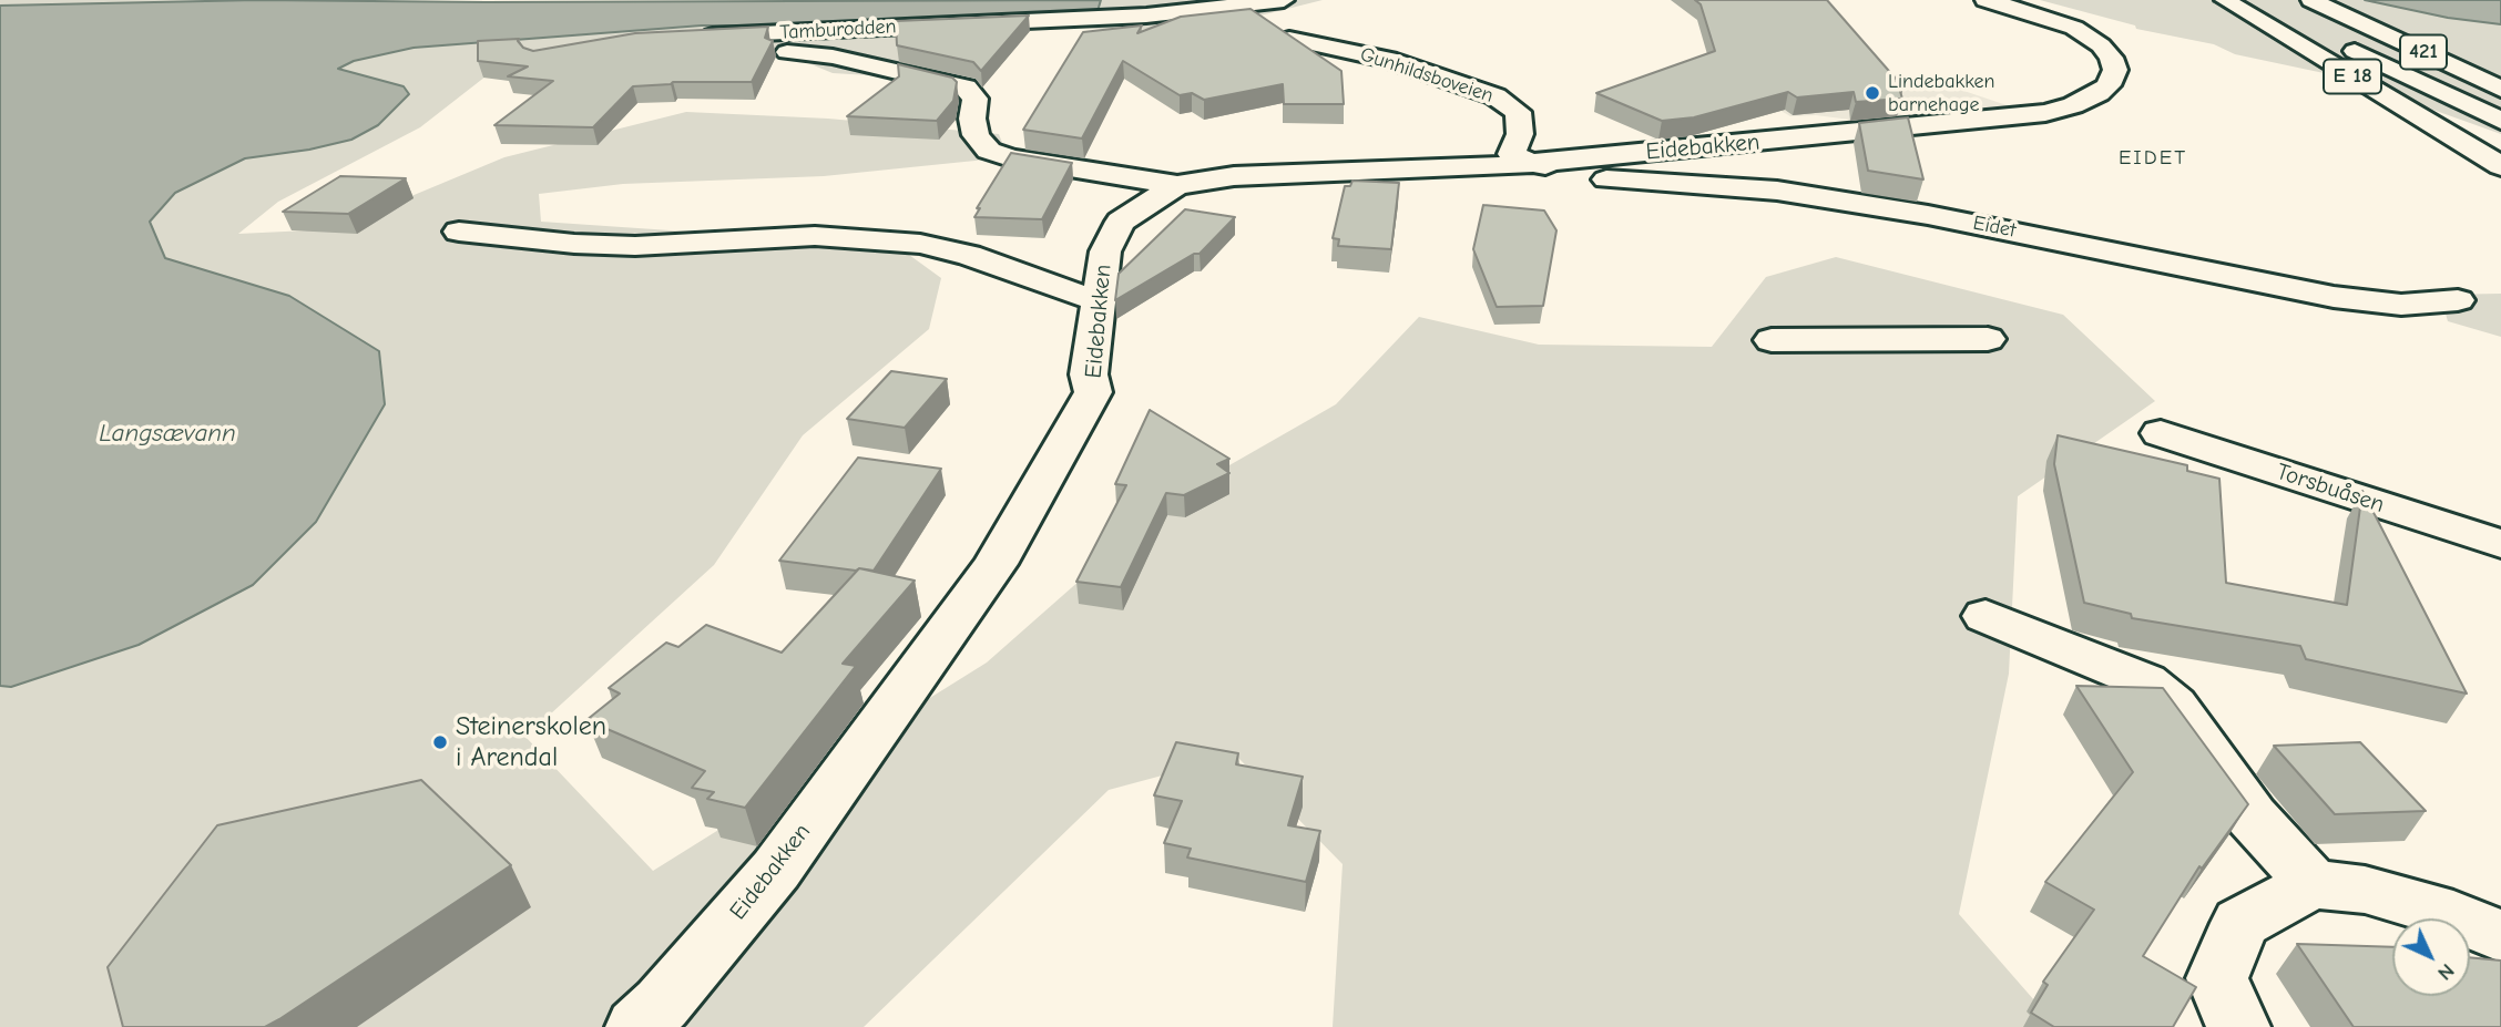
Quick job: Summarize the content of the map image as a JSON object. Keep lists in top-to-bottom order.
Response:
{
  "streets": {
    "main road": [
      "Tamburodden",
      "421",
      "Gunhildsboveien",
      "E 18",
      "Eidebakken",
      "Eidet",
      "Torsbuåsen"
    ]
  },
  "crossings": [
    ["Tamburodden", "Eidebakken"],
    ["Gunhildsboveien", "Eidebakken"],
    ["Gunhildsboveien", "Eidet"],
    ["Eidebakken", "Eidet"]
  ],
  "districts": ["EIDET"],
  "water": ["Langsævann"],
  "places": ["Lindebakken barnehage", "Steinerskolen i Arendal"],
  "north": "bottom right"
}
